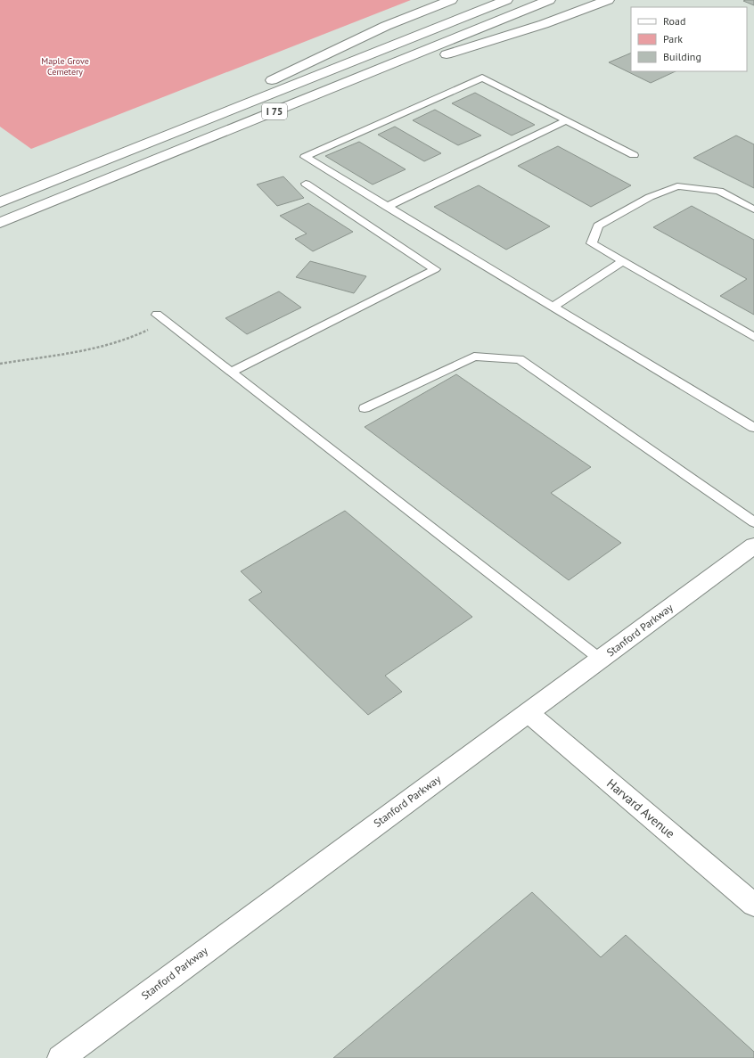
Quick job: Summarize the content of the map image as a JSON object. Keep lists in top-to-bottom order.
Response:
{
  "streets": {
    "main road": ["I 75", "Stanford Parkway", "Harvard Avenue"]
  },
  "crossings": [
    ["Stanford Parkway", "Harvard Avenue"]
  ],
  "parks": ["Maple Grove Cemetery"],
  "legend": ["Road", "Park", "Building"]
}
